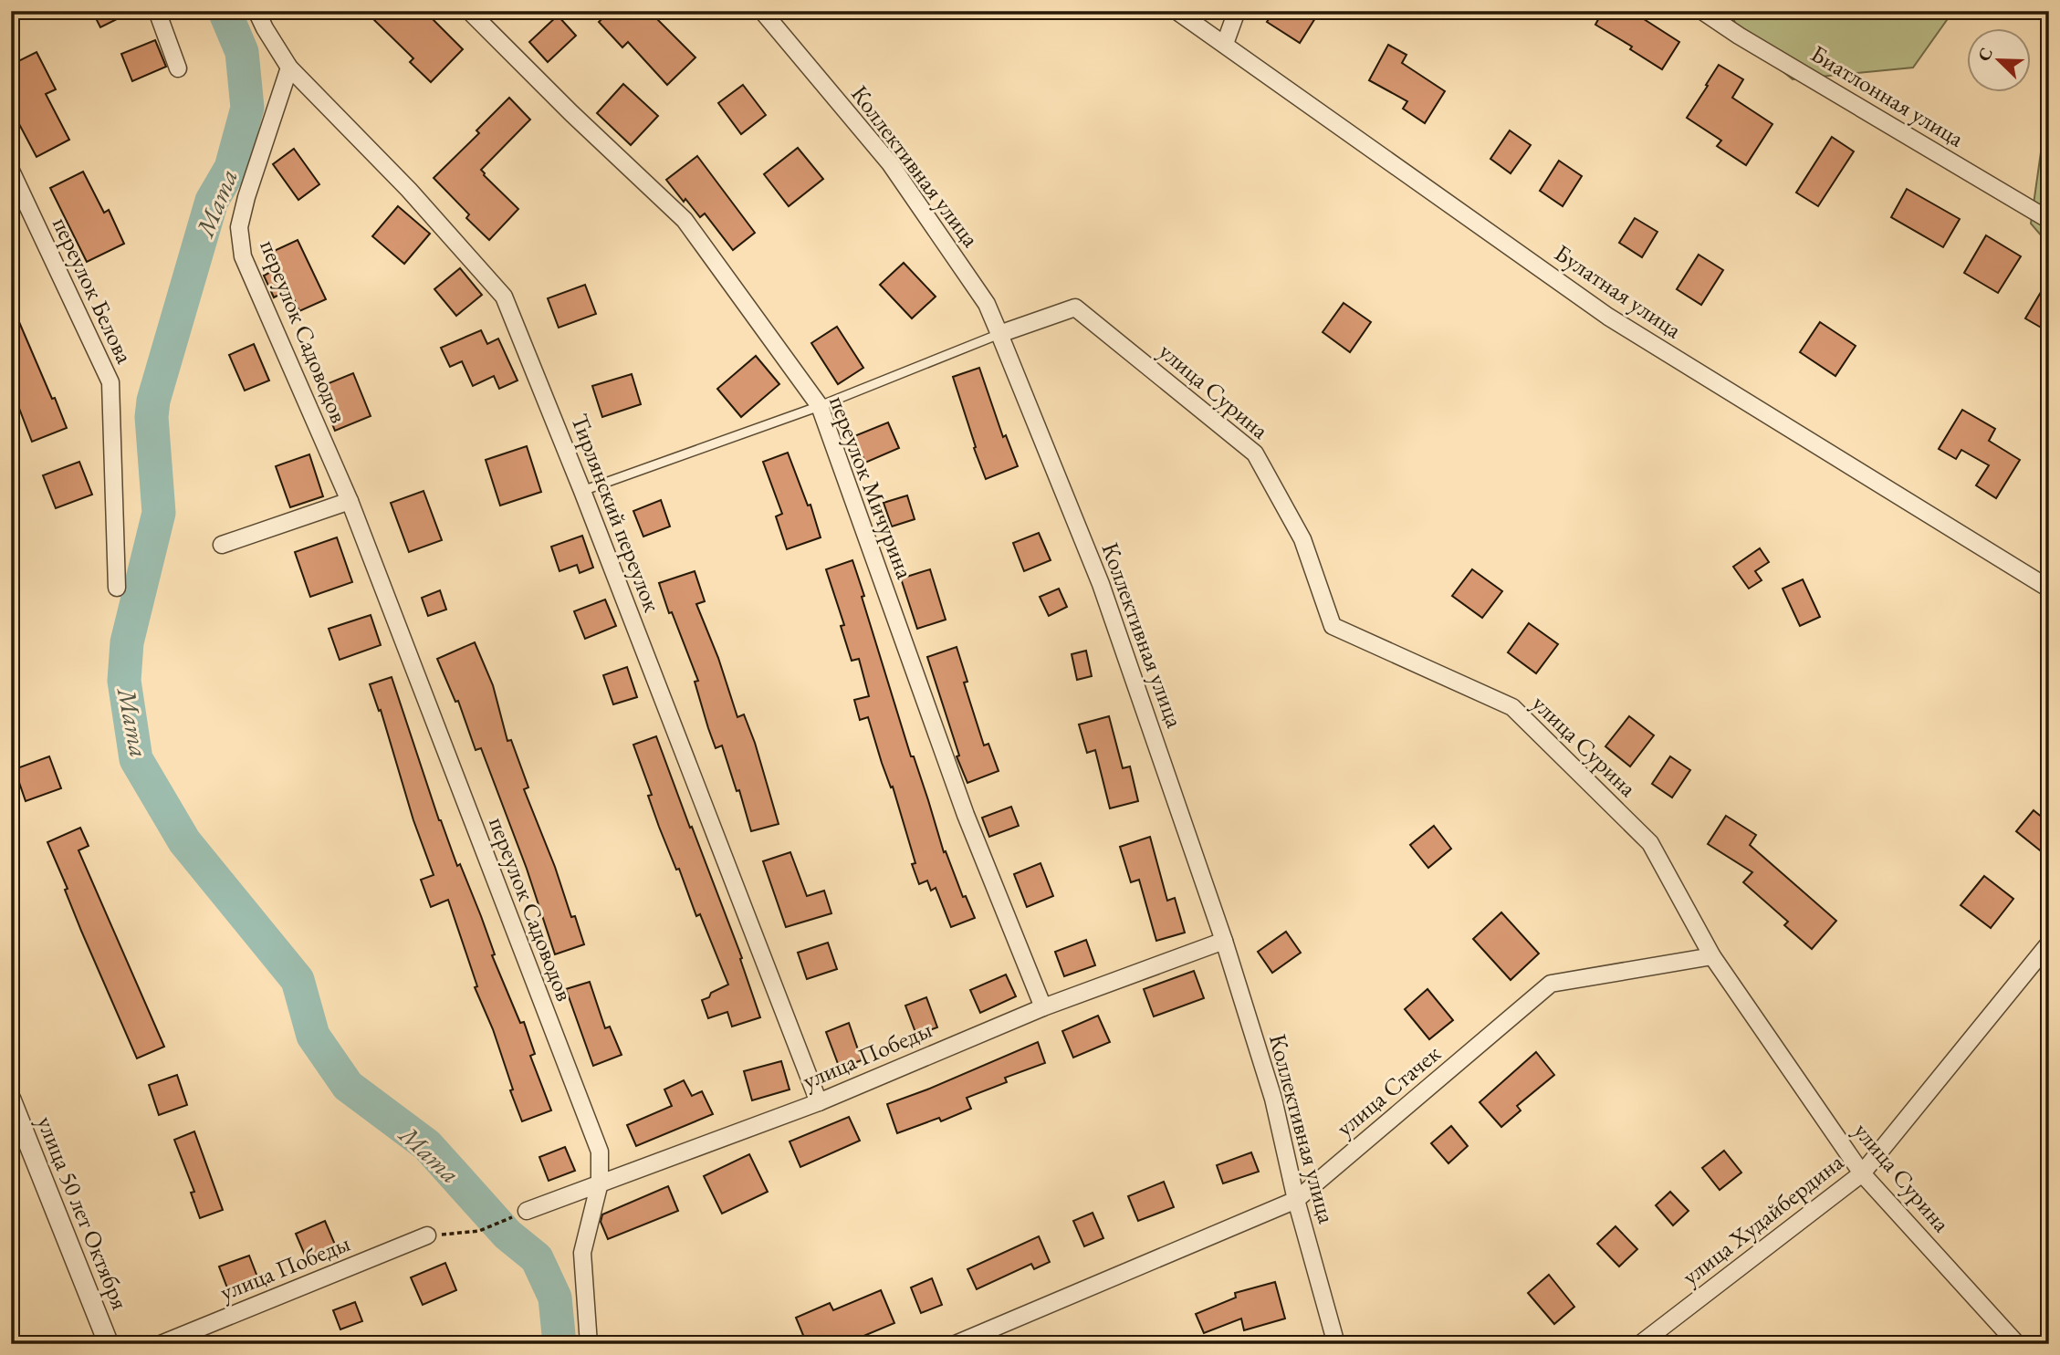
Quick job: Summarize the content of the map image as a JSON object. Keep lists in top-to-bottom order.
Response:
{
  "streets": {
    "street": [
      "Биатлонная улица",
      "Коллективная улица",
      "переулок Белова",
      "Булатная улица",
      "переулок Садоводов",
      "улица Сурина",
      "переулок Мичурина",
      "Тирлянский переулок",
      "улица Победы",
      "улица Стачек",
      "улица 50 лет Октября",
      "улица Худайбердина"
    ]
  },
  "crossings": [
    ["Коллективная улица", "улица Сурина"],
    ["Коллективная улица", "улица Победы"],
    ["Коллективная улица", "улица Стачек"],
    ["переулок Садоводов", "Тирлянский переулок"],
    ["переулок Садоводов", "улица Победы"],
    ["улица Сурина", "улица Стачек"],
    ["улица Сурина", "улица Худайбердина"],
    ["переулок Мичурина", "улица Победы"],
    ["Тирлянский переулок", "улица Победы"]
  ],
  "water": ["Мата"],
  "north": "top left"
}
